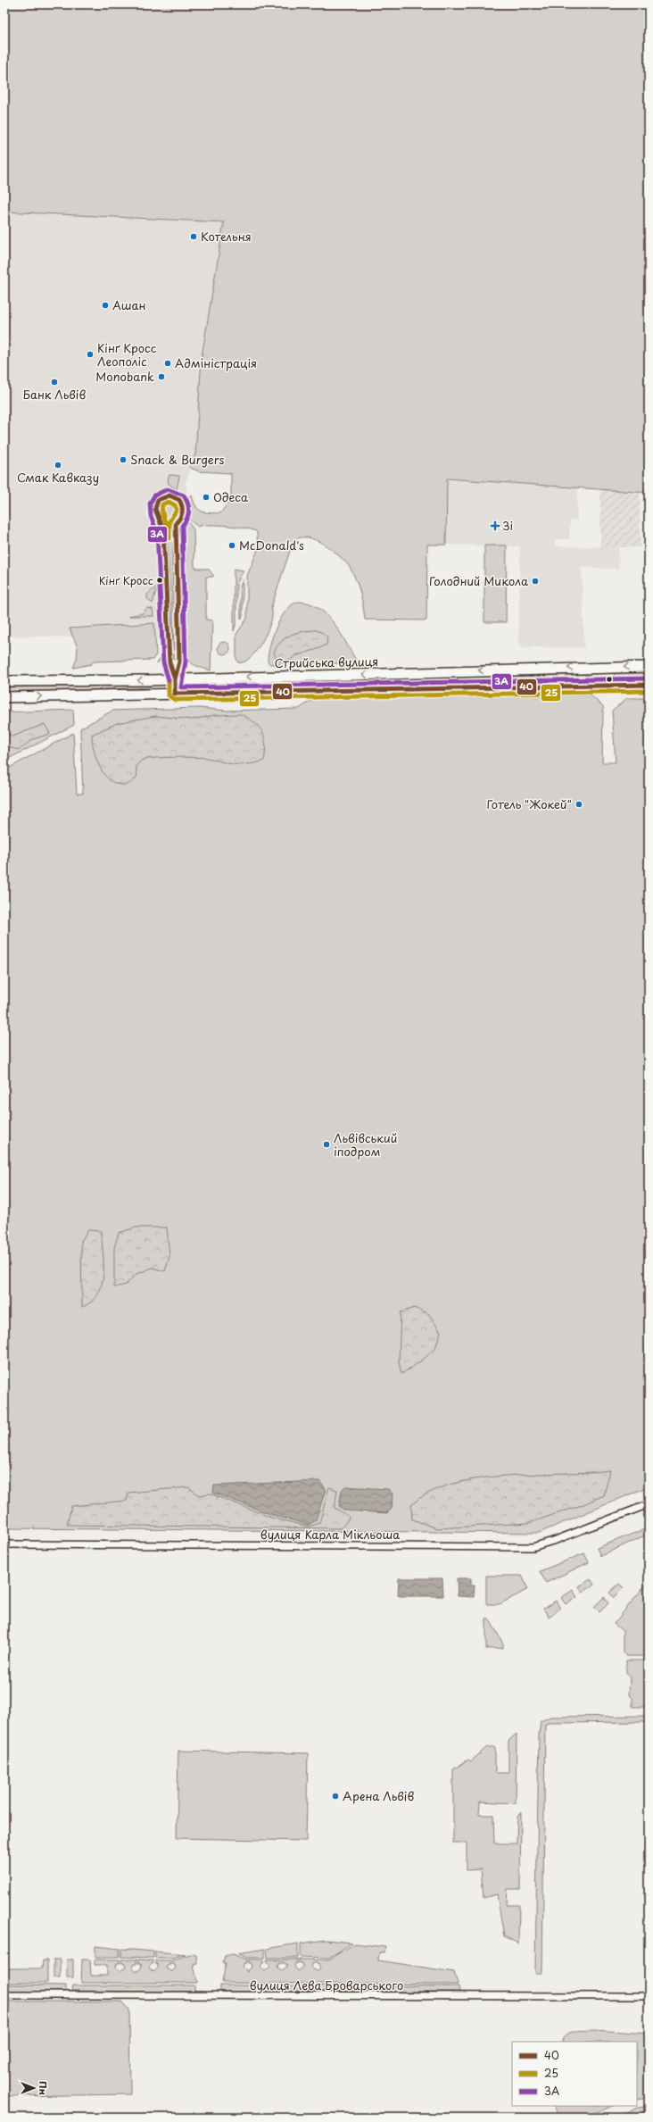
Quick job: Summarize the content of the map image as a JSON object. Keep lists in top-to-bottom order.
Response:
{
  "streets": {
    "main road": ["Стрийська вулиця"],
    "street": ["вулиця Карла Мікльоша", "вулиця Лева Броварського"]
  },
  "places": {
    "other": [
      "Котельня",
      "Ашан",
      "Кінґ Кросс Леополіс",
      "Адміністрація",
      "Monobank",
      "Банк Львів",
      "Snack & Burgers",
      "Смак Кавказу",
      "Одеса",
      "McDonald's",
      "Кінґ Кросс",
      "Голодний Микола",
      "Готель \"Жокей\"",
      "Львівський іподром",
      "Арена Львів"
    ],
    "health": ["3і"]
  },
  "lines": ["transit line 3А", "transit line 40", "transit line 25"],
  "legend": ["40", "25", "3А"],
  "north": "right"
}
